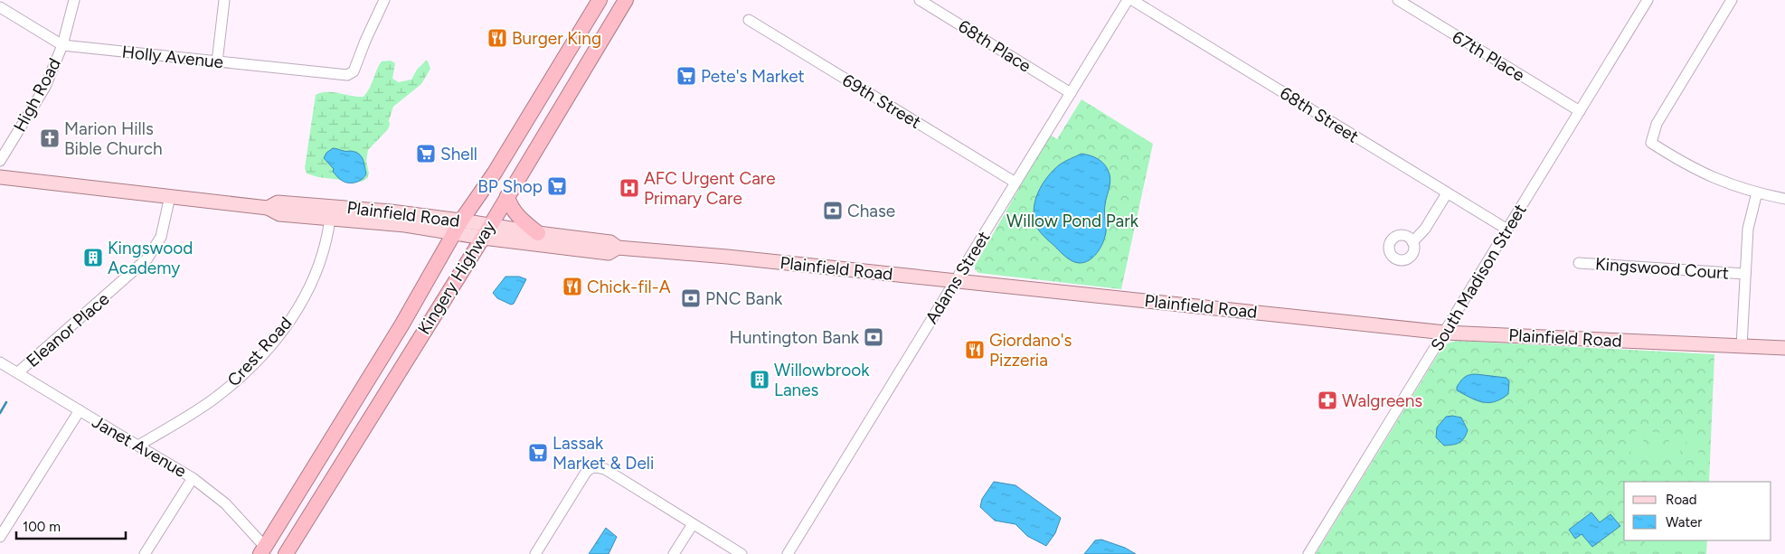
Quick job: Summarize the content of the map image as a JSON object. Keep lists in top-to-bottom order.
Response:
{
  "streets": {
    "highway": ["Kingery Highway"],
    "main road": ["Plainfield Road"],
    "street": [
      "68th Place",
      "67th Place",
      "Holly Avenue",
      "High Road",
      "69th Street",
      "68th Street",
      "Kingswood Court",
      "Adams Street",
      "South Madison Street",
      "Eleanor Place",
      "Crest Road",
      "Janet Avenue"
    ]
  },
  "crossings": [
    ["68th Place", "Adams Street"],
    ["67th Place", "South Madison Street"],
    ["Holly Avenue", "High Road"],
    ["69th Street", "Adams Street"],
    ["68th Street", "South Madison Street"],
    ["Plainfield Road", "Kingery Highway"],
    ["Plainfield Road", "Adams Street"],
    ["Plainfield Road", "South Madison Street"],
    ["Plainfield Road", "Eleanor Place"],
    ["Plainfield Road", "Crest Road"],
    ["Kingery Highway", "Janet Avenue"],
    ["Eleanor Place", "Janet Avenue"],
    ["Crest Road", "Janet Avenue"]
  ],
  "parks": ["Willow Pond Park"],
  "places": {
    "restaurant": ["Burger King", "Chick-fil-A", "Giordano's Pizzeria"],
    "supermarket": [
      "Pete's Market",
      "Shell",
      "BP Shop",
      "Lassak Market & Deli"
    ],
    "church": ["Marion Hills Bible Church"],
    "hospital": ["AFC Urgent Care Primary Care"],
    "bank": ["Chase", "PNC Bank", "Huntington Bank"],
    "building": ["Kingswood Academy", "Willowbrook Lanes"],
    "pharmacy": ["Walgreens"]
  },
  "legend": ["Road", "Water"],
  "scale_bar": "100 m"
}
